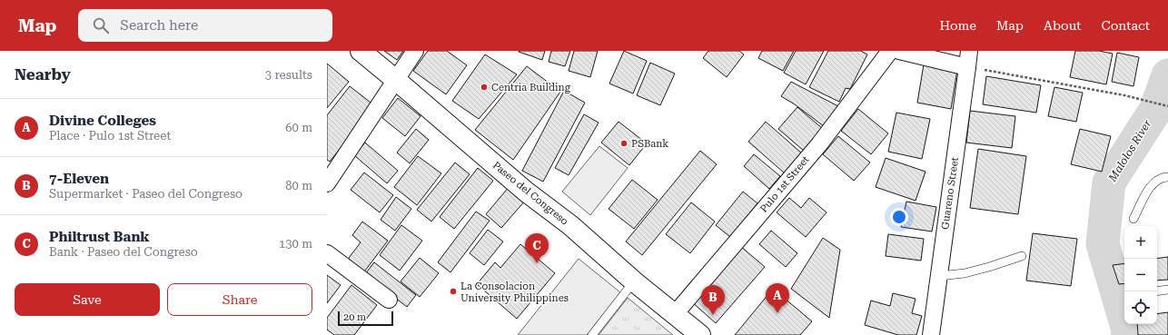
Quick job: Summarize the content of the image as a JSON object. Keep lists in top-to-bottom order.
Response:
{
  "streets": {
    "main road": ["Paseo del Congreso"],
    "street": ["Pulo 1st Street", "Guareno Street"]
  },
  "crossings": [
    ["Pulo 1st Street", "Paseo del Congreso"]
  ],
  "water": ["Malolos River"],
  "places": ["Centria Building", "PSBank", "La Consolacion University Philippines"],
  "scale_bar": "20 m",
  "page": {
    "header": "Map",
    "search": "Search here",
    "nav": [
      "Home",
      "Map",
      "About",
      "Contact"
    ],
    "heading": ["Nearby", "3 results"],
    "list": [
      {
        "mark": "A",
        "name": "Divine Colleges",
        "note": "Place · Pulo 1st Street",
        "value": "60 m"
      },
      {
        "mark": "B",
        "name": "7-Eleven",
        "note": "Supermarket · Paseo del Congreso",
        "value": "80 m"
      },
      {
        "mark": "C",
        "name": "Philtrust Bank",
        "note": "Bank · Paseo del Congreso",
        "value": "130 m"
      }
    ],
    "map_buttons": ["+", "−"],
    "pins": ["C", "A", "B"],
    "buttons": ["Save", "Share"],
    "scale": "20 m"
  }
}
